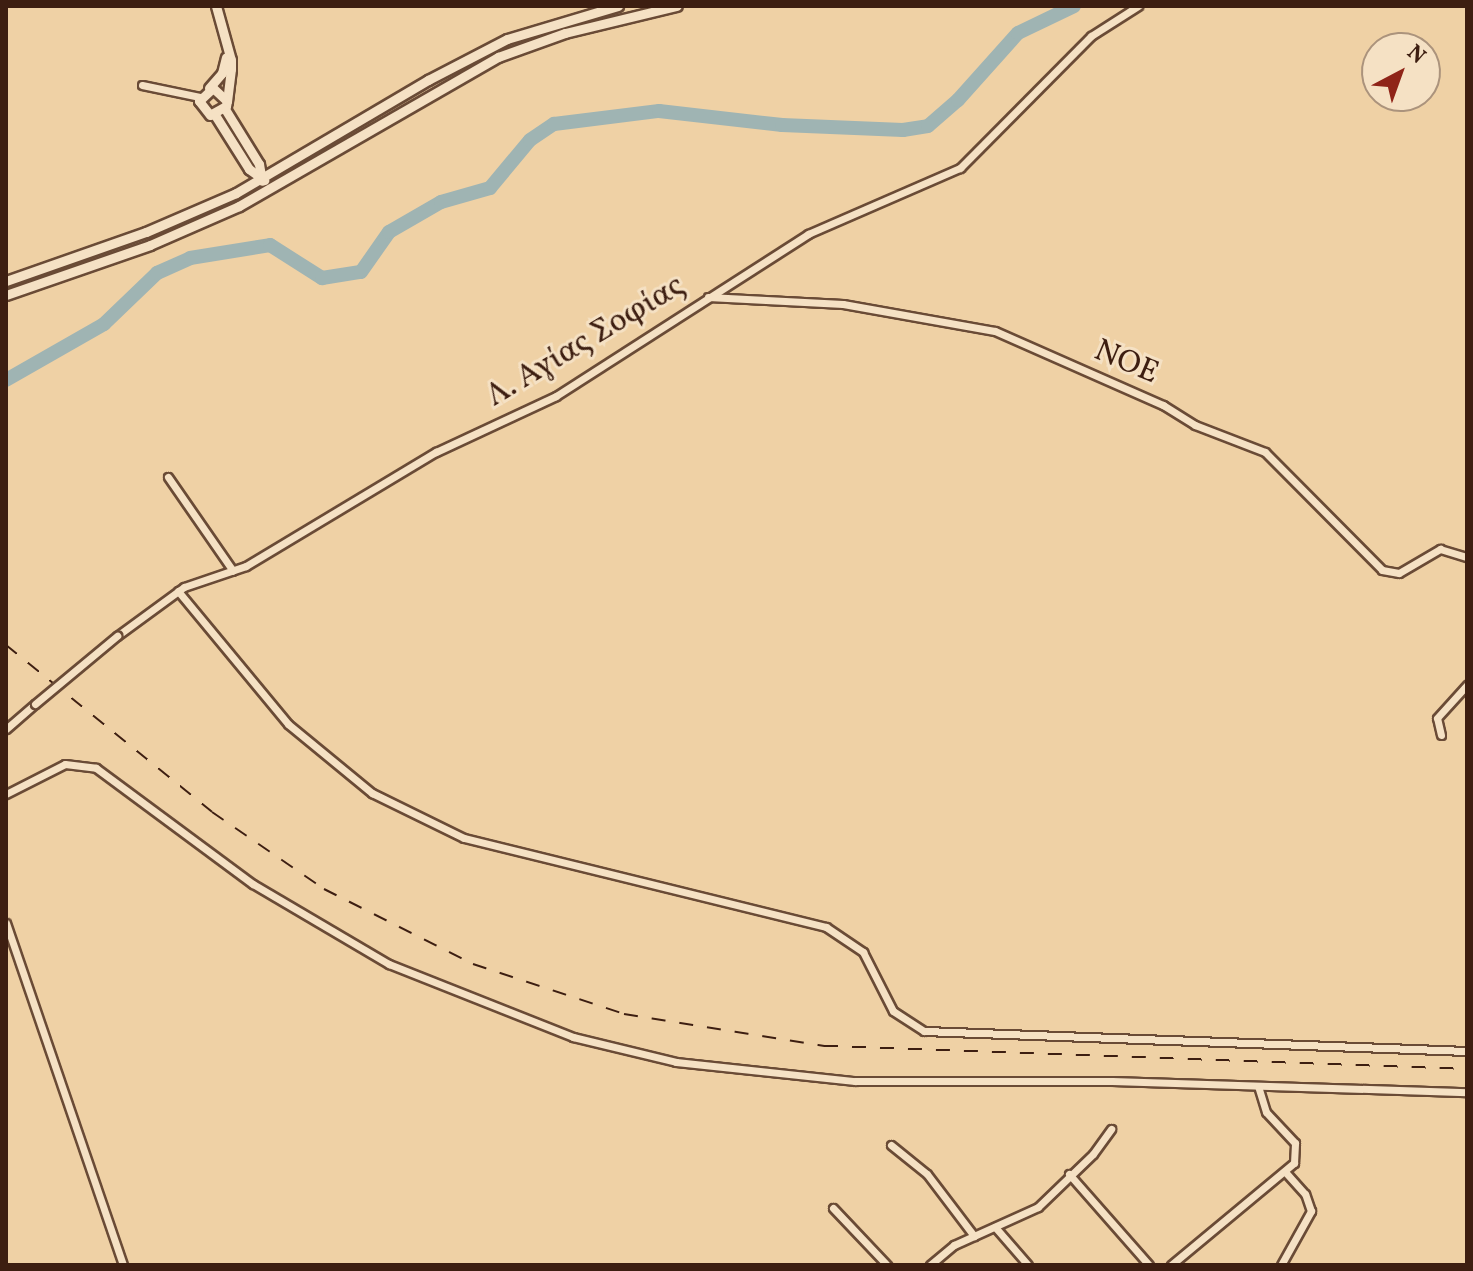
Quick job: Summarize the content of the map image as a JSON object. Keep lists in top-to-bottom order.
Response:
{
  "streets": {
    "street": ["Λ. Αγίας Σοφίας", "NOE"]
  },
  "crossings": [
    ["Λ. Αγίας Σοφίας", "NOE"]
  ],
  "north": "top right"
}
